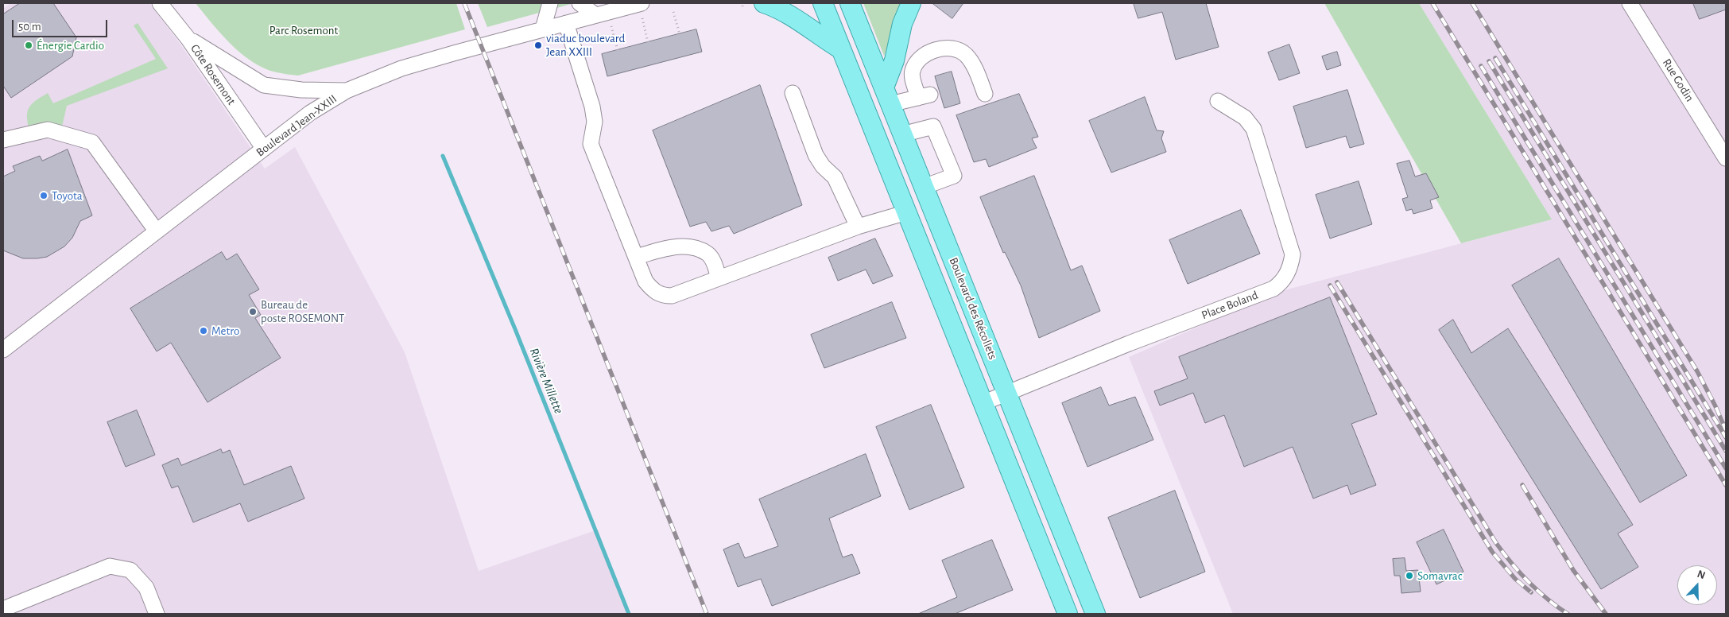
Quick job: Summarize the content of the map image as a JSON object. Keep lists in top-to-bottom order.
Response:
{
  "streets": {
    "main road": ["Boulevard des Récollets"],
    "street": [
      "Côte Rosemont",
      "Rue Godin",
      "Boulevard Jean-XXIII",
      "Place Boland"
    ]
  },
  "crossings": [
    ["Côte Rosemont", "Boulevard Jean-XXIII"],
    ["Place Boland", "Boulevard des Récollets"]
  ],
  "water": ["Rivière Millette"],
  "parks": ["Parc Rosemont"],
  "places": [
    "Énergie Cardio",
    "viaduc boulevard Jean XXIII",
    "Toyota",
    "Bureau de poste ROSEMONT",
    "Metro",
    "Somavrac"
  ],
  "scale_bar": "50 m",
  "north": "top"
}
